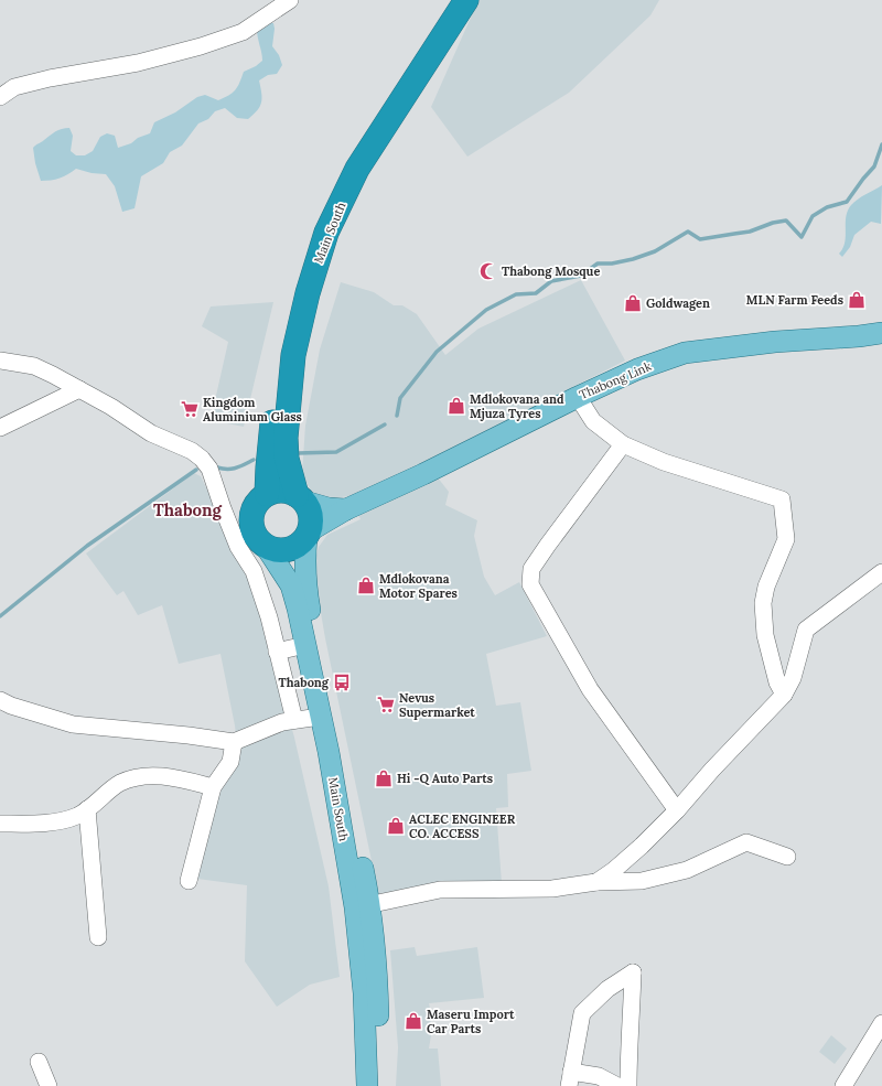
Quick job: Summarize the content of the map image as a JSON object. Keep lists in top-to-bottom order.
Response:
{
  "streets": {
    "highway": ["Main South"],
    "main road": ["Thabong Link"]
  },
  "crossings": [
    ["Main South", "Thabong Link"]
  ],
  "districts": ["Thabong"],
  "places": {
    "mosque": ["Thabong Mosque"],
    "shop": [
      "MLN Farm Feeds",
      "Goldwagen",
      "Mdlokovana and Mjuza Tyres",
      "Mdlokovana Motor Spares",
      "Hi -Q Auto Parts",
      "ACLEC ENGINEER CO. ACCESS",
      "Maseru Import Car Parts"
    ],
    "supermarket": ["Kingdom Aluminium Glass", "Nevus Supermarket"],
    "bus stop": ["Thabong"]
  }
}
